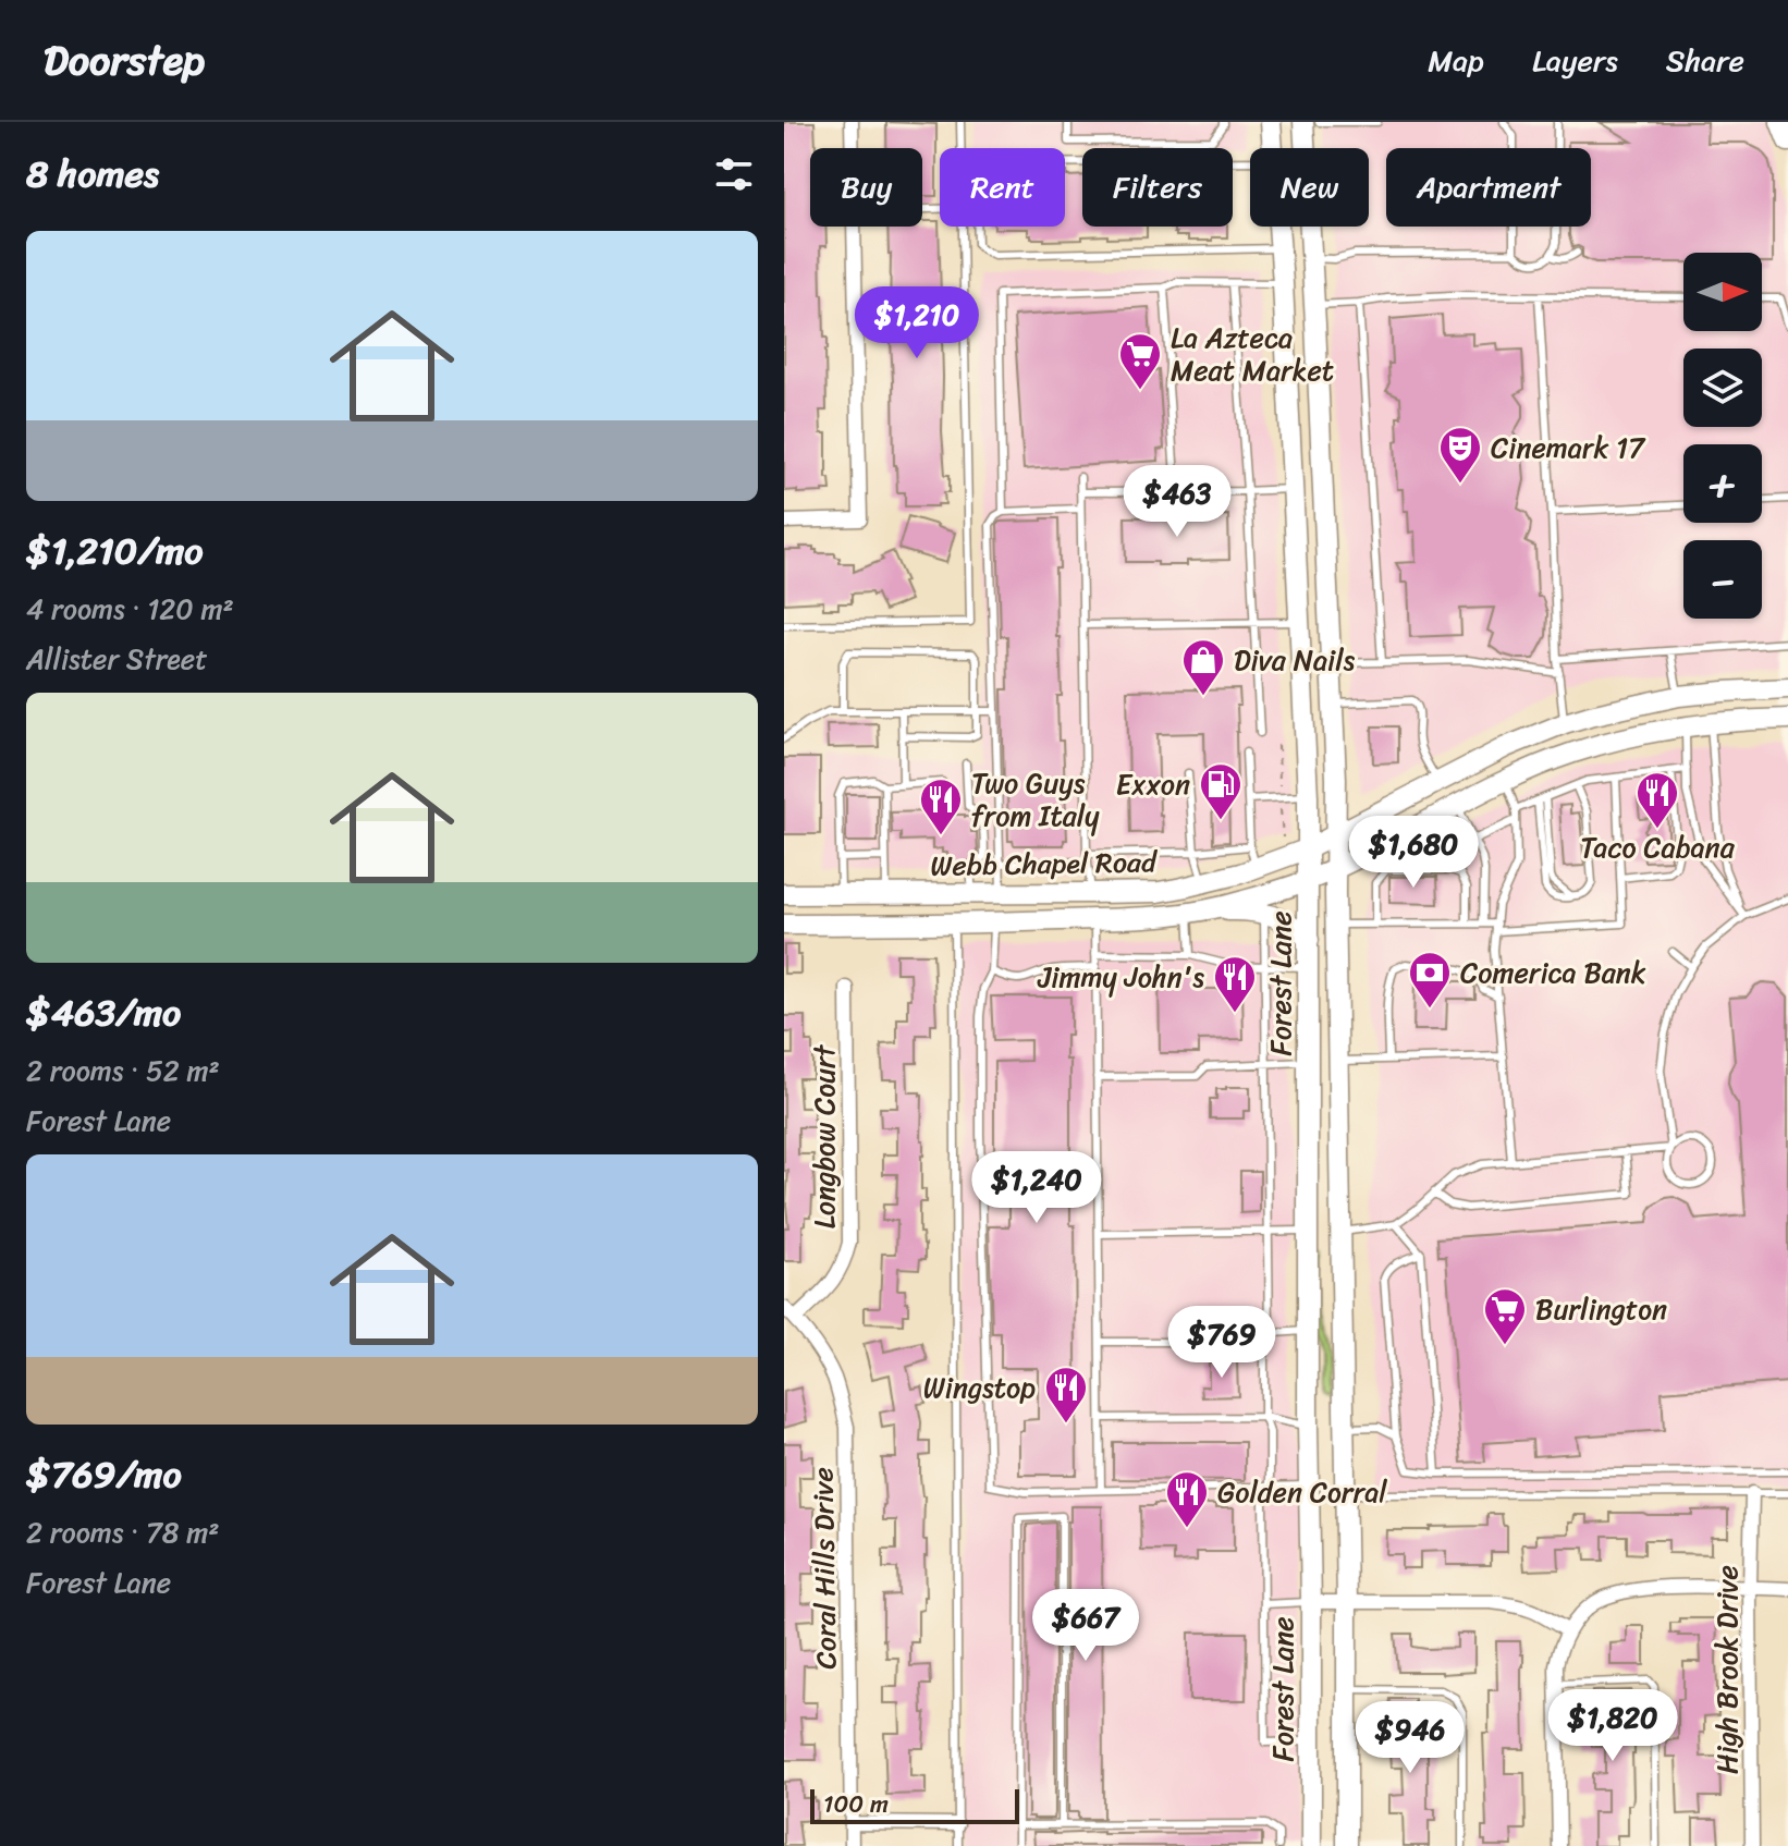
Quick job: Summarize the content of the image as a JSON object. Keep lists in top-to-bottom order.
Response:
{
  "streets": {
    "main road": ["Webb Chapel Road", "Forest Lane"],
    "street": ["Longbow Court", "Coral Hills Drive", "High Brook Drive"]
  },
  "crossings": [
    ["Webb Chapel Road", "Forest Lane"],
    ["Longbow Court", "Coral Hills Drive"]
  ],
  "places": {
    "supermarket": ["La Azteca Meat Market", "Burlington"],
    "theatre": ["Cinemark 17"],
    "shop": ["Diva Nails"],
    "fuel station": ["Exxon"],
    "restaurant": [
      "Taco Cabana",
      "Two Guys from Italy",
      "Jimmy John's",
      "Wingstop",
      "Golden Corral"
    ],
    "bank": ["Comerica Bank"]
  },
  "scale_bar": "100 m",
  "north": "right",
  "page": {
    "header": "Doorstep",
    "nav": ["Map", "Layers", "Share"],
    "heading": "8 homes",
    "chip": [
      "Buy",
      "Rent",
      "Filters",
      "New",
      "Apartment"
    ],
    "list": [
      {
        "name": "$1,210/mo",
        "note": "4 rooms · 120 m² · Allister Street"
      },
      {
        "name": "$463/mo",
        "note": "2 rooms · 52 m² · Forest Lane"
      },
      {
        "name": "$769/mo",
        "note": "2 rooms · 78 m² · Forest Lane"
      }
    ],
    "map_buttons": ["+", "−"],
    "price": [
      "$1,210",
      "$463",
      "$1,680",
      "$1,240",
      "$769",
      "$667",
      "$1,820",
      "$946"
    ],
    "scale": "100 m"
  }
}
